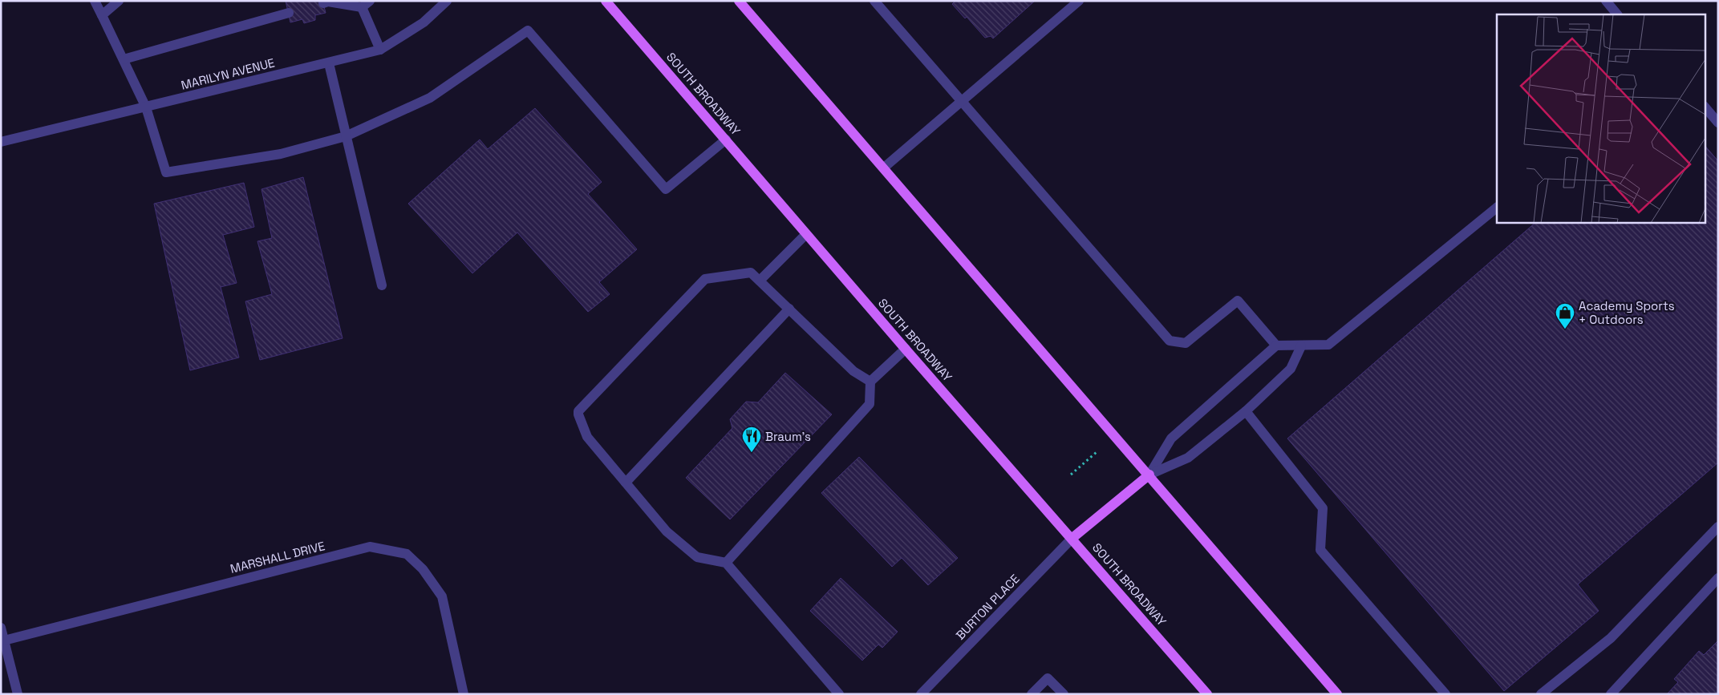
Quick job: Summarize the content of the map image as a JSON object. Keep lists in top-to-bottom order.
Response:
{
  "streets": {
    "main road": ["SOUTH BROADWAY"],
    "street": ["MARILYN AVENUE", "MARSHALL DRIVE", "BURTON PLACE"]
  },
  "crossings": [
    ["SOUTH BROADWAY", "BURTON PLACE"]
  ],
  "places": {
    "shop": ["Academy Sports + Outdoors"],
    "restaurant": ["Braum’s"]
  }
}
